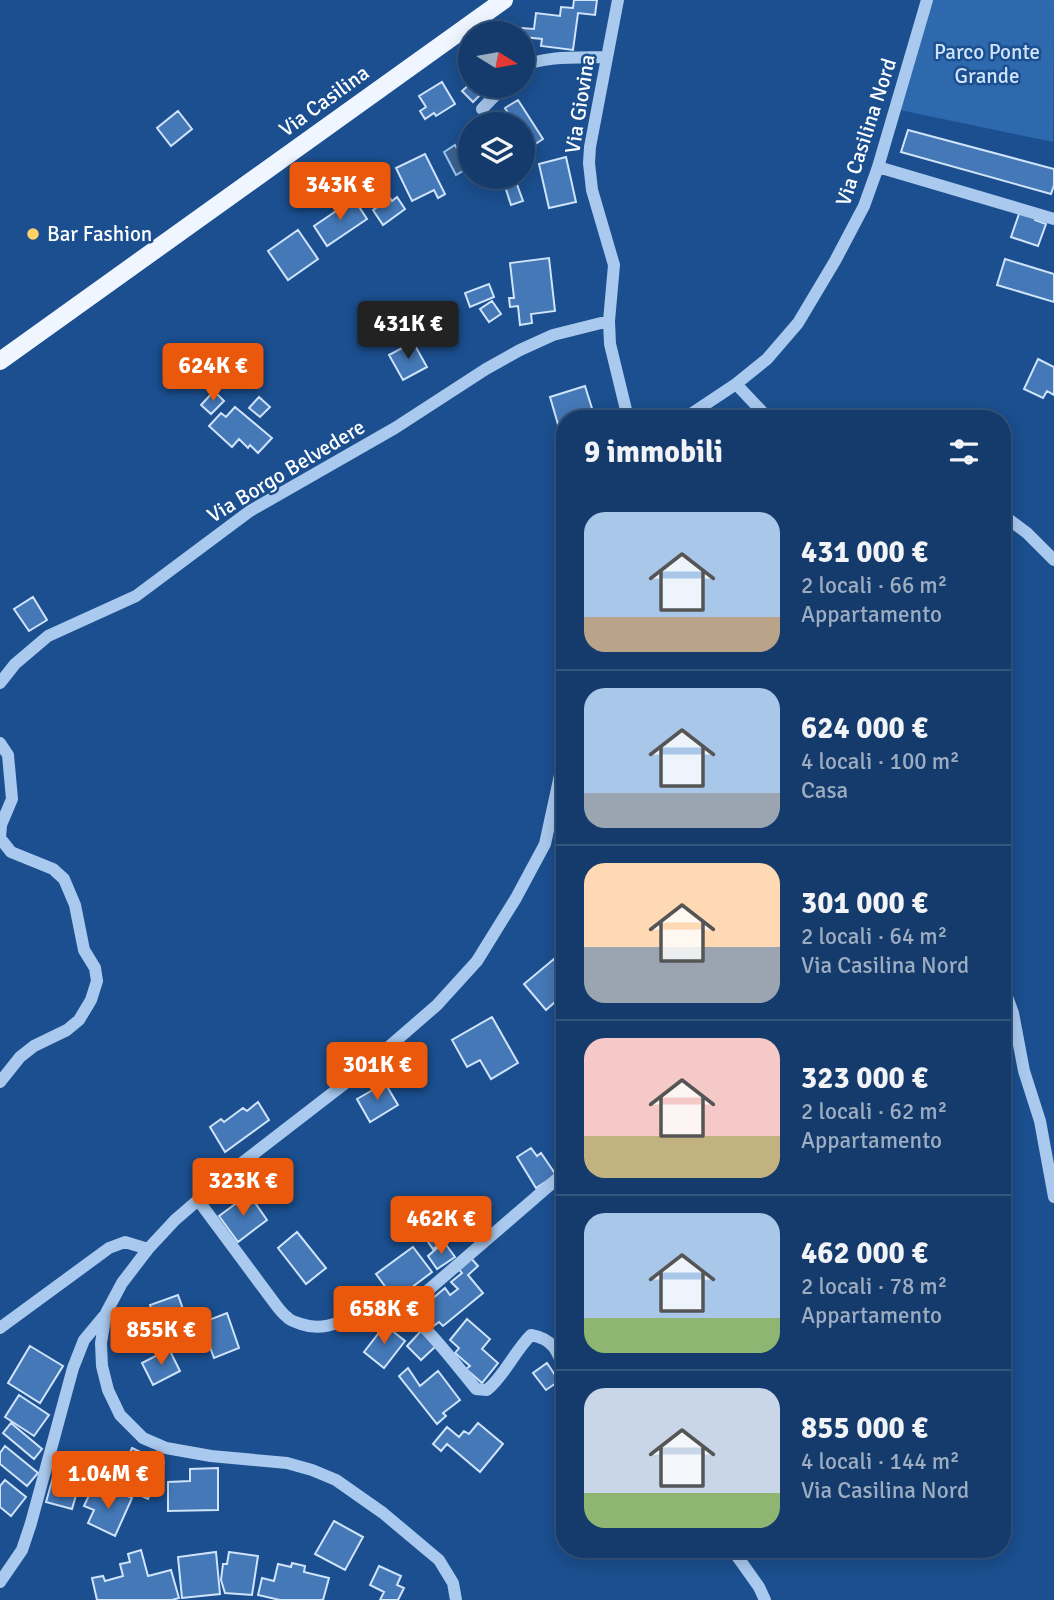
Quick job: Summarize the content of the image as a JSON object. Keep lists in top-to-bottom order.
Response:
{
  "streets": {
    "main road": ["Via Casilina"],
    "street": ["Via Giovina", "Via Casilina Nord", "Via Borgo Belvedere"]
  },
  "crossings": [
    ["Via Giovina", "Via Borgo Belvedere"]
  ],
  "parks": ["Parco Ponte Grande"],
  "places": ["Bar Fashion"],
  "north": "right",
  "page": {
    "price": [
      "343K €",
      "431K €",
      "624K €",
      "301K €",
      "323K €",
      "462K €",
      "658K €",
      "855K €",
      "1.04M €"
    ],
    "heading": "9 immobili",
    "list": [
      {
        "name": "431 000 €",
        "note": "2 locali · 66 m² · Appartamento"
      },
      {
        "name": "624 000 €",
        "note": "4 locali · 100 m² · Casa"
      },
      {
        "name": "301 000 €",
        "note": "2 locali · 64 m² · Via Casilina Nord"
      },
      {
        "name": "323 000 €",
        "note": "2 locali · 62 m² · Appartamento"
      },
      {
        "name": "462 000 €",
        "note": "2 locali · 78 m² · Appartamento"
      },
      {
        "name": "855 000 €",
        "note": "4 locali · 144 m² · Via Casilina Nord"
      }
    ]
  }
}
